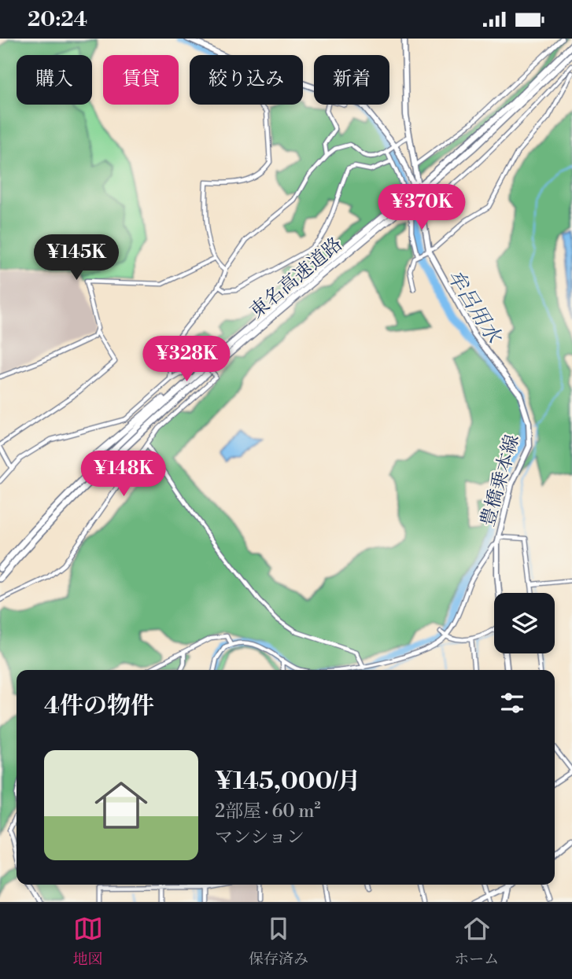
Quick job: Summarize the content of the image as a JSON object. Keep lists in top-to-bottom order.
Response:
{
  "streets": {
    "highway": ["東名高速道路"],
    "main road": ["豊橋乗本線"]
  },
  "crossings": [
    ["東名高速道路", "豊橋乗本線"]
  ],
  "water": ["牟呂用水"],
  "page": {
    "status": "20:24",
    "chip": [
      "購入",
      "賃貸",
      "絞り込み",
      "新着"
    ],
    "price": [
      "¥370K",
      "¥145K",
      "¥328K",
      "¥148K"
    ],
    "heading": "4件の物件",
    "list": [
      {
        "name": "¥145,000/月",
        "note": "2部屋 · 60 m² · マンション"
      }
    ],
    "tabs": ["地図", "保存済み", "ホーム"]
  }
}
